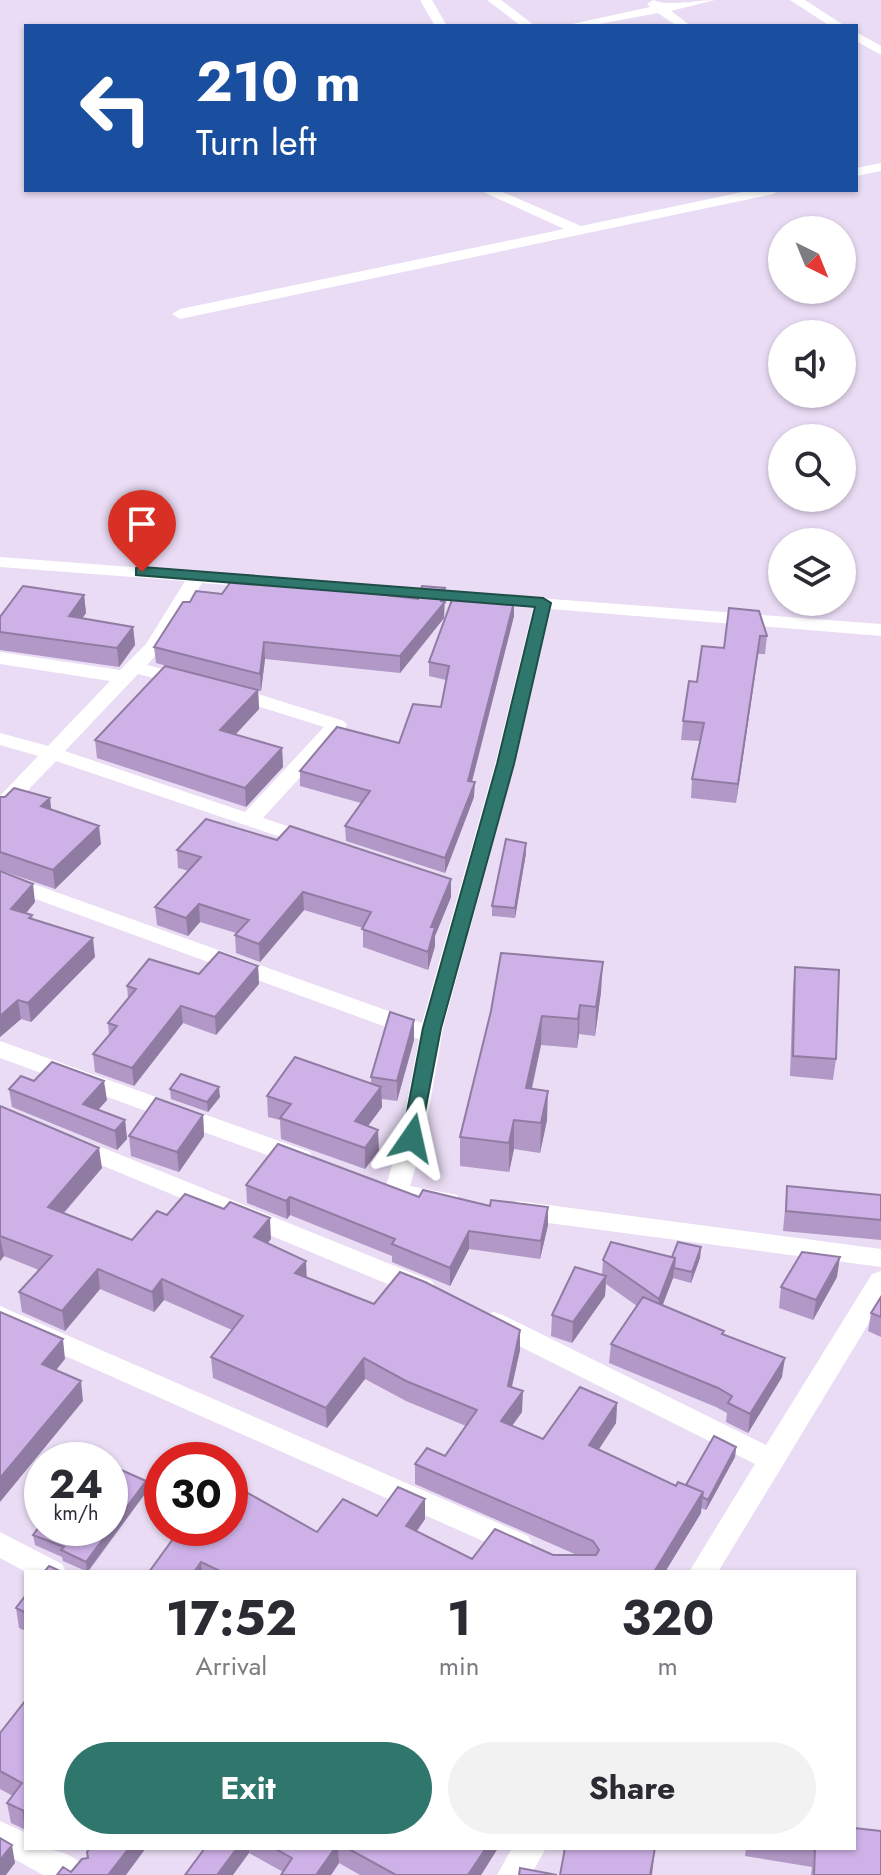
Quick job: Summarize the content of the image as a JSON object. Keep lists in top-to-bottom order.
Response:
{
  "north": "bottom right",
  "page": {
    "turn": ["210 m", "Turn left"],
    "speed": "24 km/h",
    "limit": "30",
    "eta": [
      "17:52",
      "Arrival",
      "1",
      "min",
      "320",
      "m"
    ],
    "buttons": ["Exit", "Share"]
  }
}
